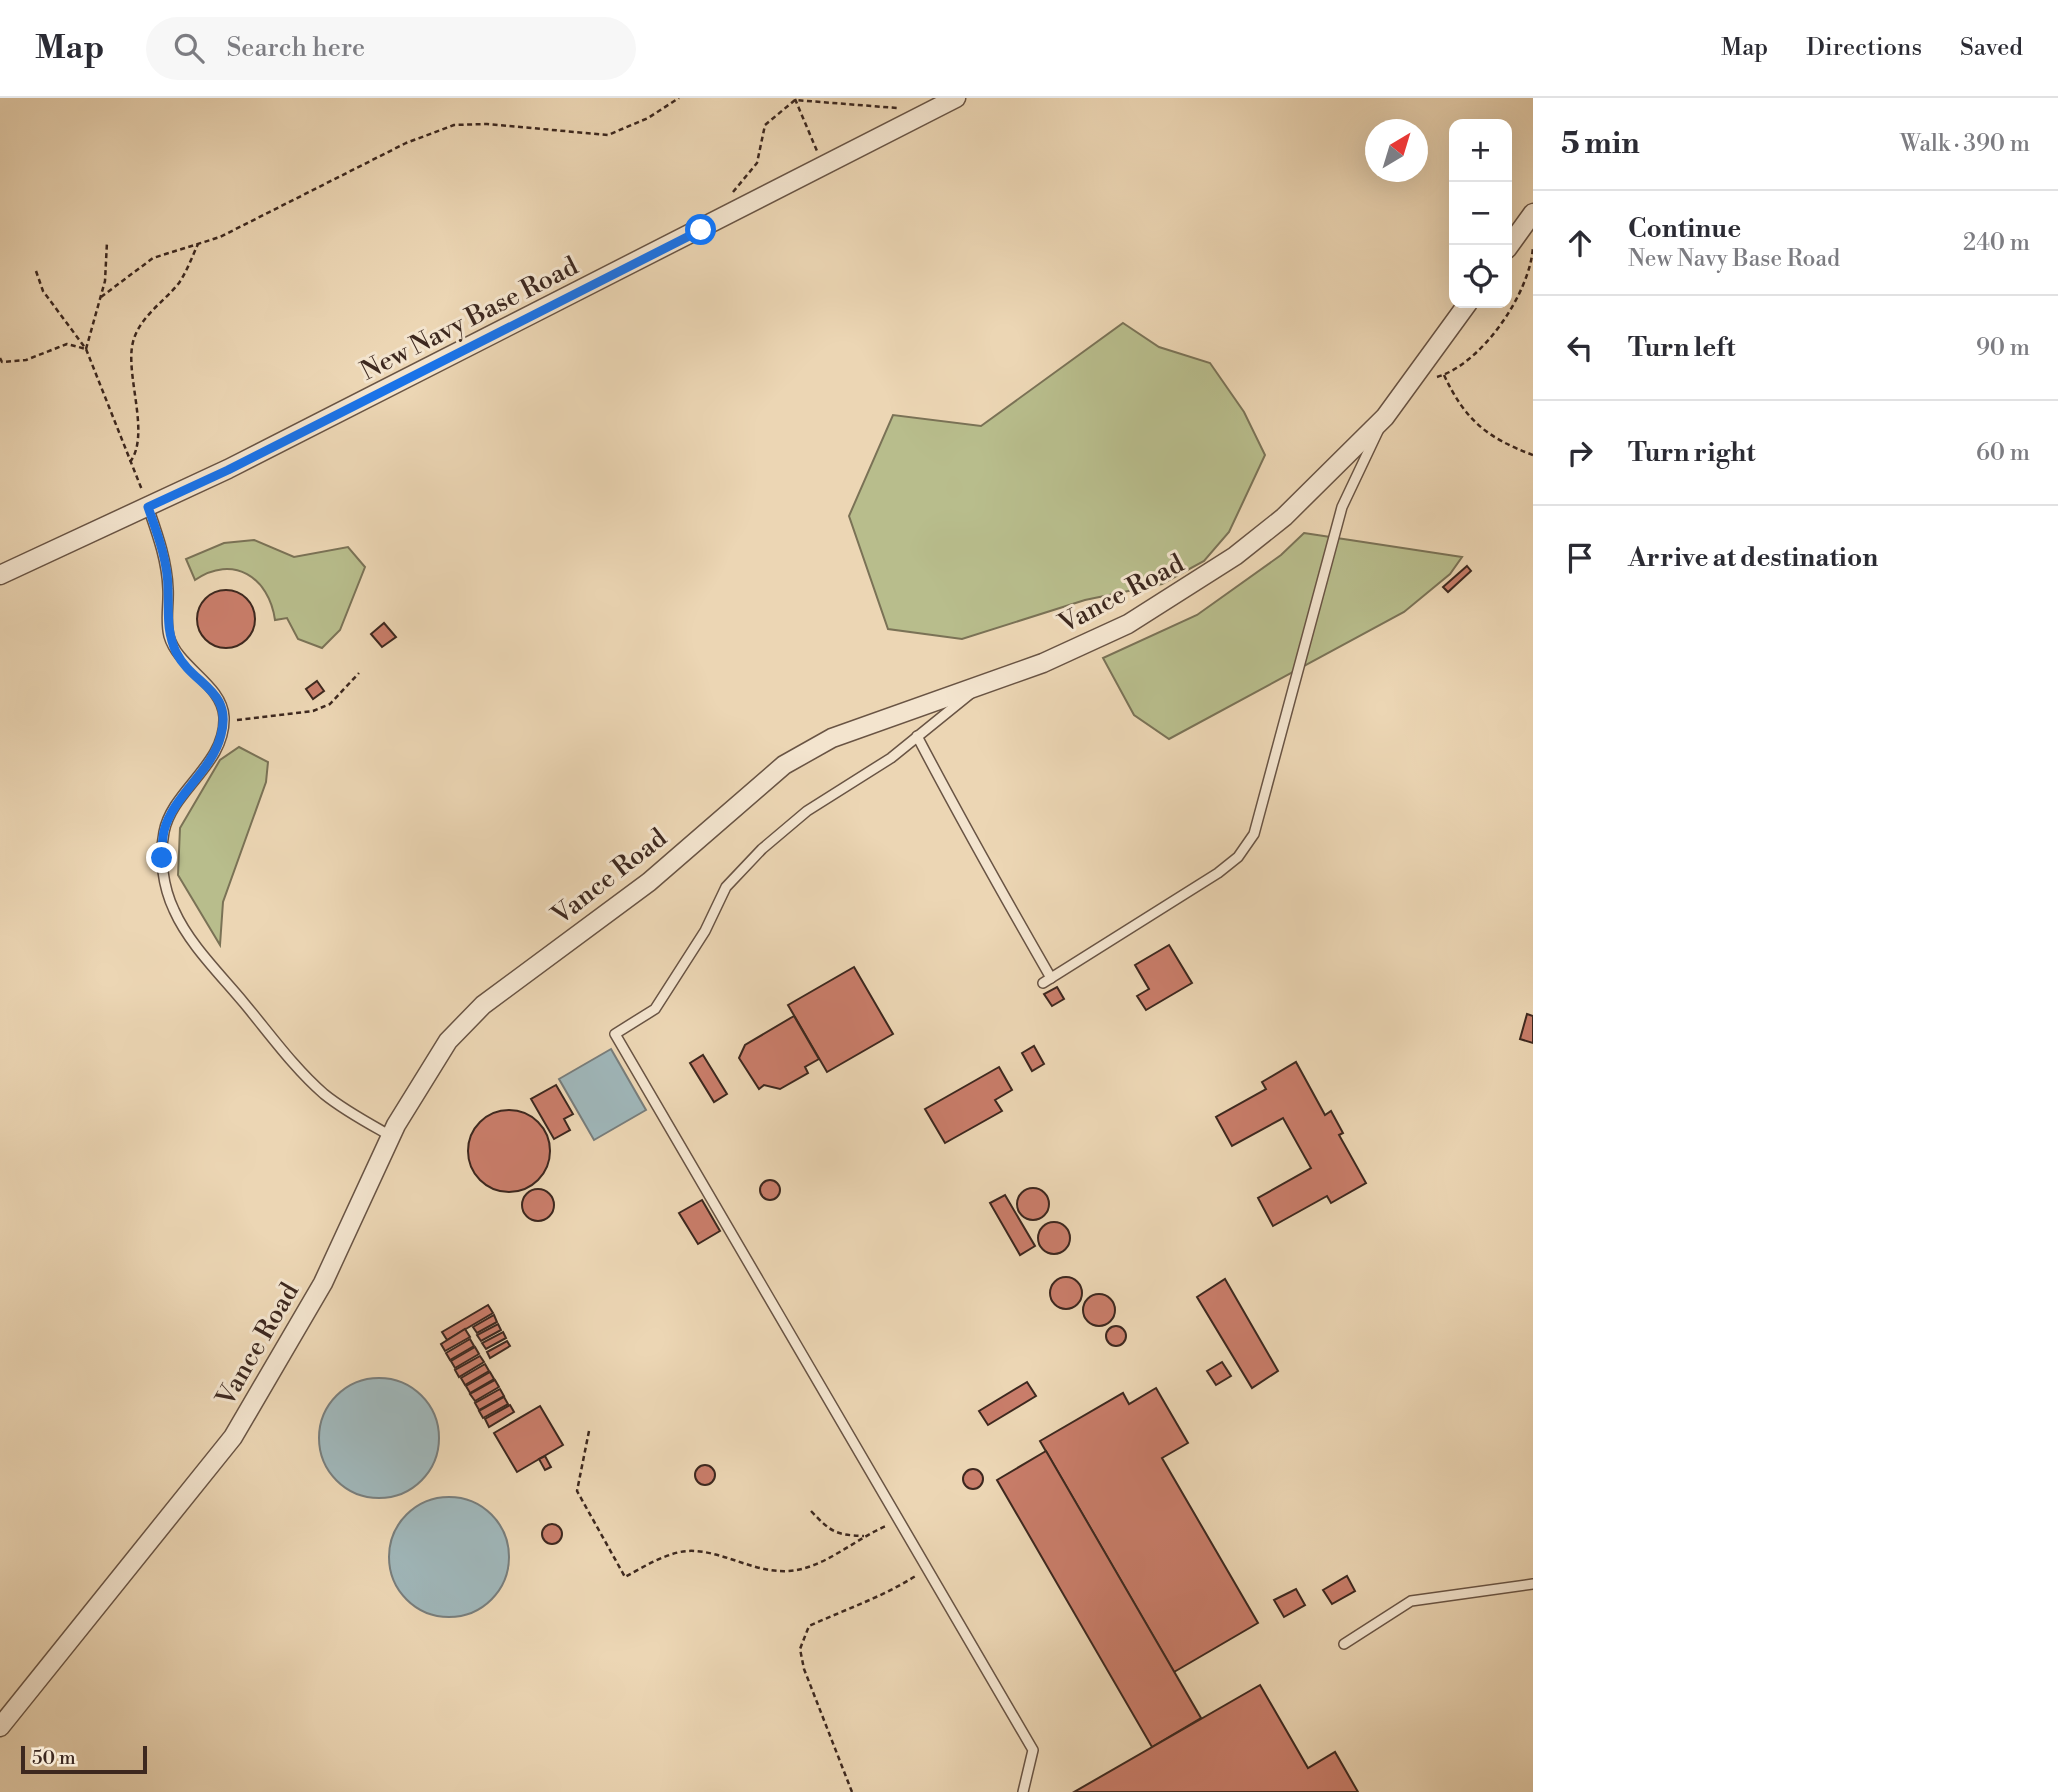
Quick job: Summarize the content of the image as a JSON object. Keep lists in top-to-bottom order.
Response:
{
  "streets": {
    "street": ["New Navy Base Road", "Vance Road"]
  },
  "scale_bar": "50 m",
  "north": "top right",
  "page": {
    "header": "Map",
    "search": "Search here",
    "nav": ["Map", "Directions", "Saved"],
    "heading": ["5 min", "Walk · 390 m"],
    "map_buttons": ["+", "−"],
    "list": [
      ["Continue", "New Navy Base Road", "240 m"],
      ["Turn left", "90 m"],
      ["Turn right", "60 m"],
      "Arrive at destination"
    ],
    "scale": "50 m"
  }
}
